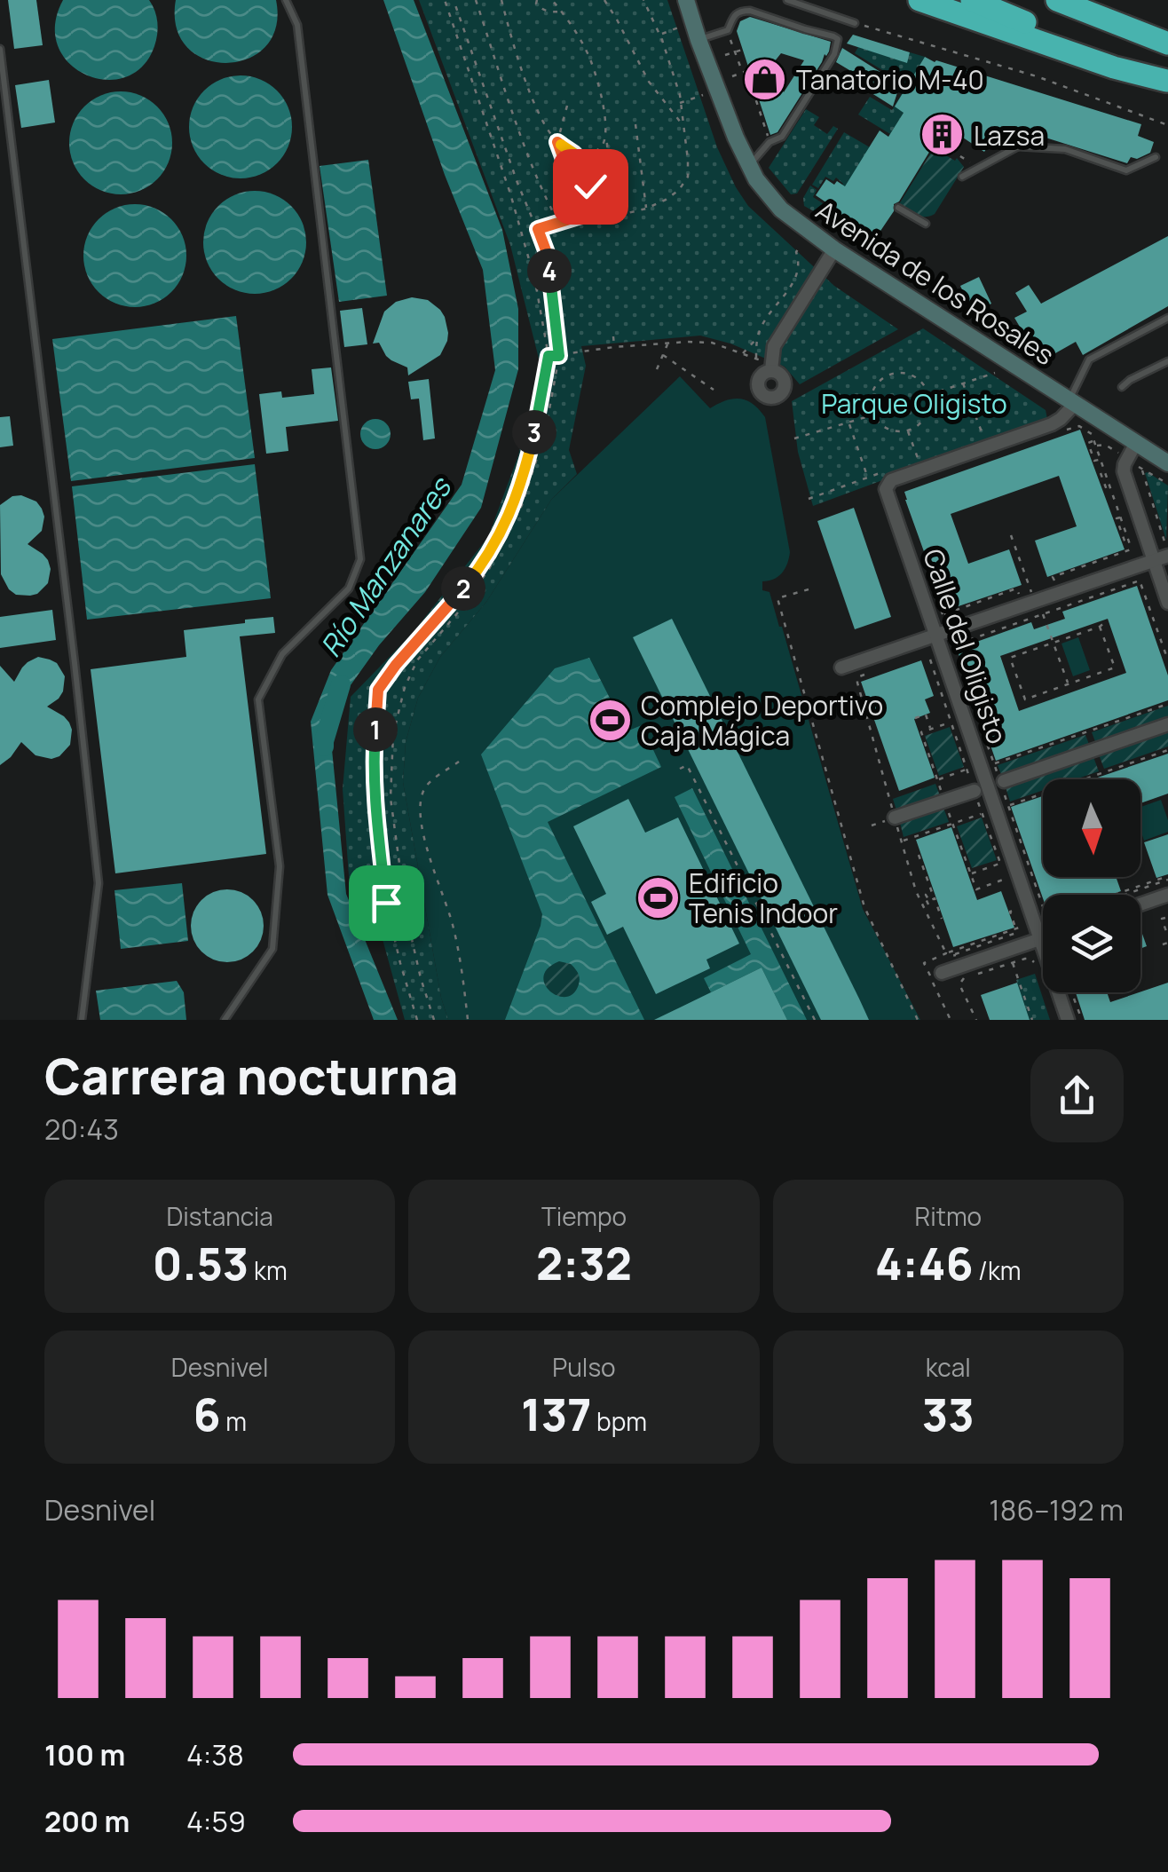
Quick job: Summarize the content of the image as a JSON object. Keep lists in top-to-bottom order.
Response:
{
  "streets": {
    "main road": ["Avenida de los Rosales"],
    "street": ["Calle del Oligisto"]
  },
  "crossings": [
    ["Avenida de los Rosales", "Calle del Oligisto"]
  ],
  "water": ["Río Manzanares"],
  "parks": ["Parque Oligisto"],
  "places": {
    "shop": ["Tanatorio M-40"],
    "building": ["Lazsa"],
    "sports": ["Complejo Deportivo Caja Mágica", "Edificio Tenis Indoor"]
  },
  "north": "bottom",
  "page": {
    "pins": [
      "4",
      "3",
      "2",
      "1"
    ],
    "heading": ["Carrera nocturna", "20:43"],
    "stats": [
      ["Distancia", "0.53 km"],
      ["Tiempo", "2:32"],
      ["Ritmo", "4:46 /km"],
      ["Desnivel", "6 m"],
      ["Pulso", "137 bpm"],
      ["kcal", "33"]
    ],
    "chart": ["Desnivel", "186–192 m"],
    "list": [
      {
        "name": "100 m",
        "note": "4:38"
      },
      {
        "name": "200 m",
        "note": "4:59"
      }
    ]
  }
}
